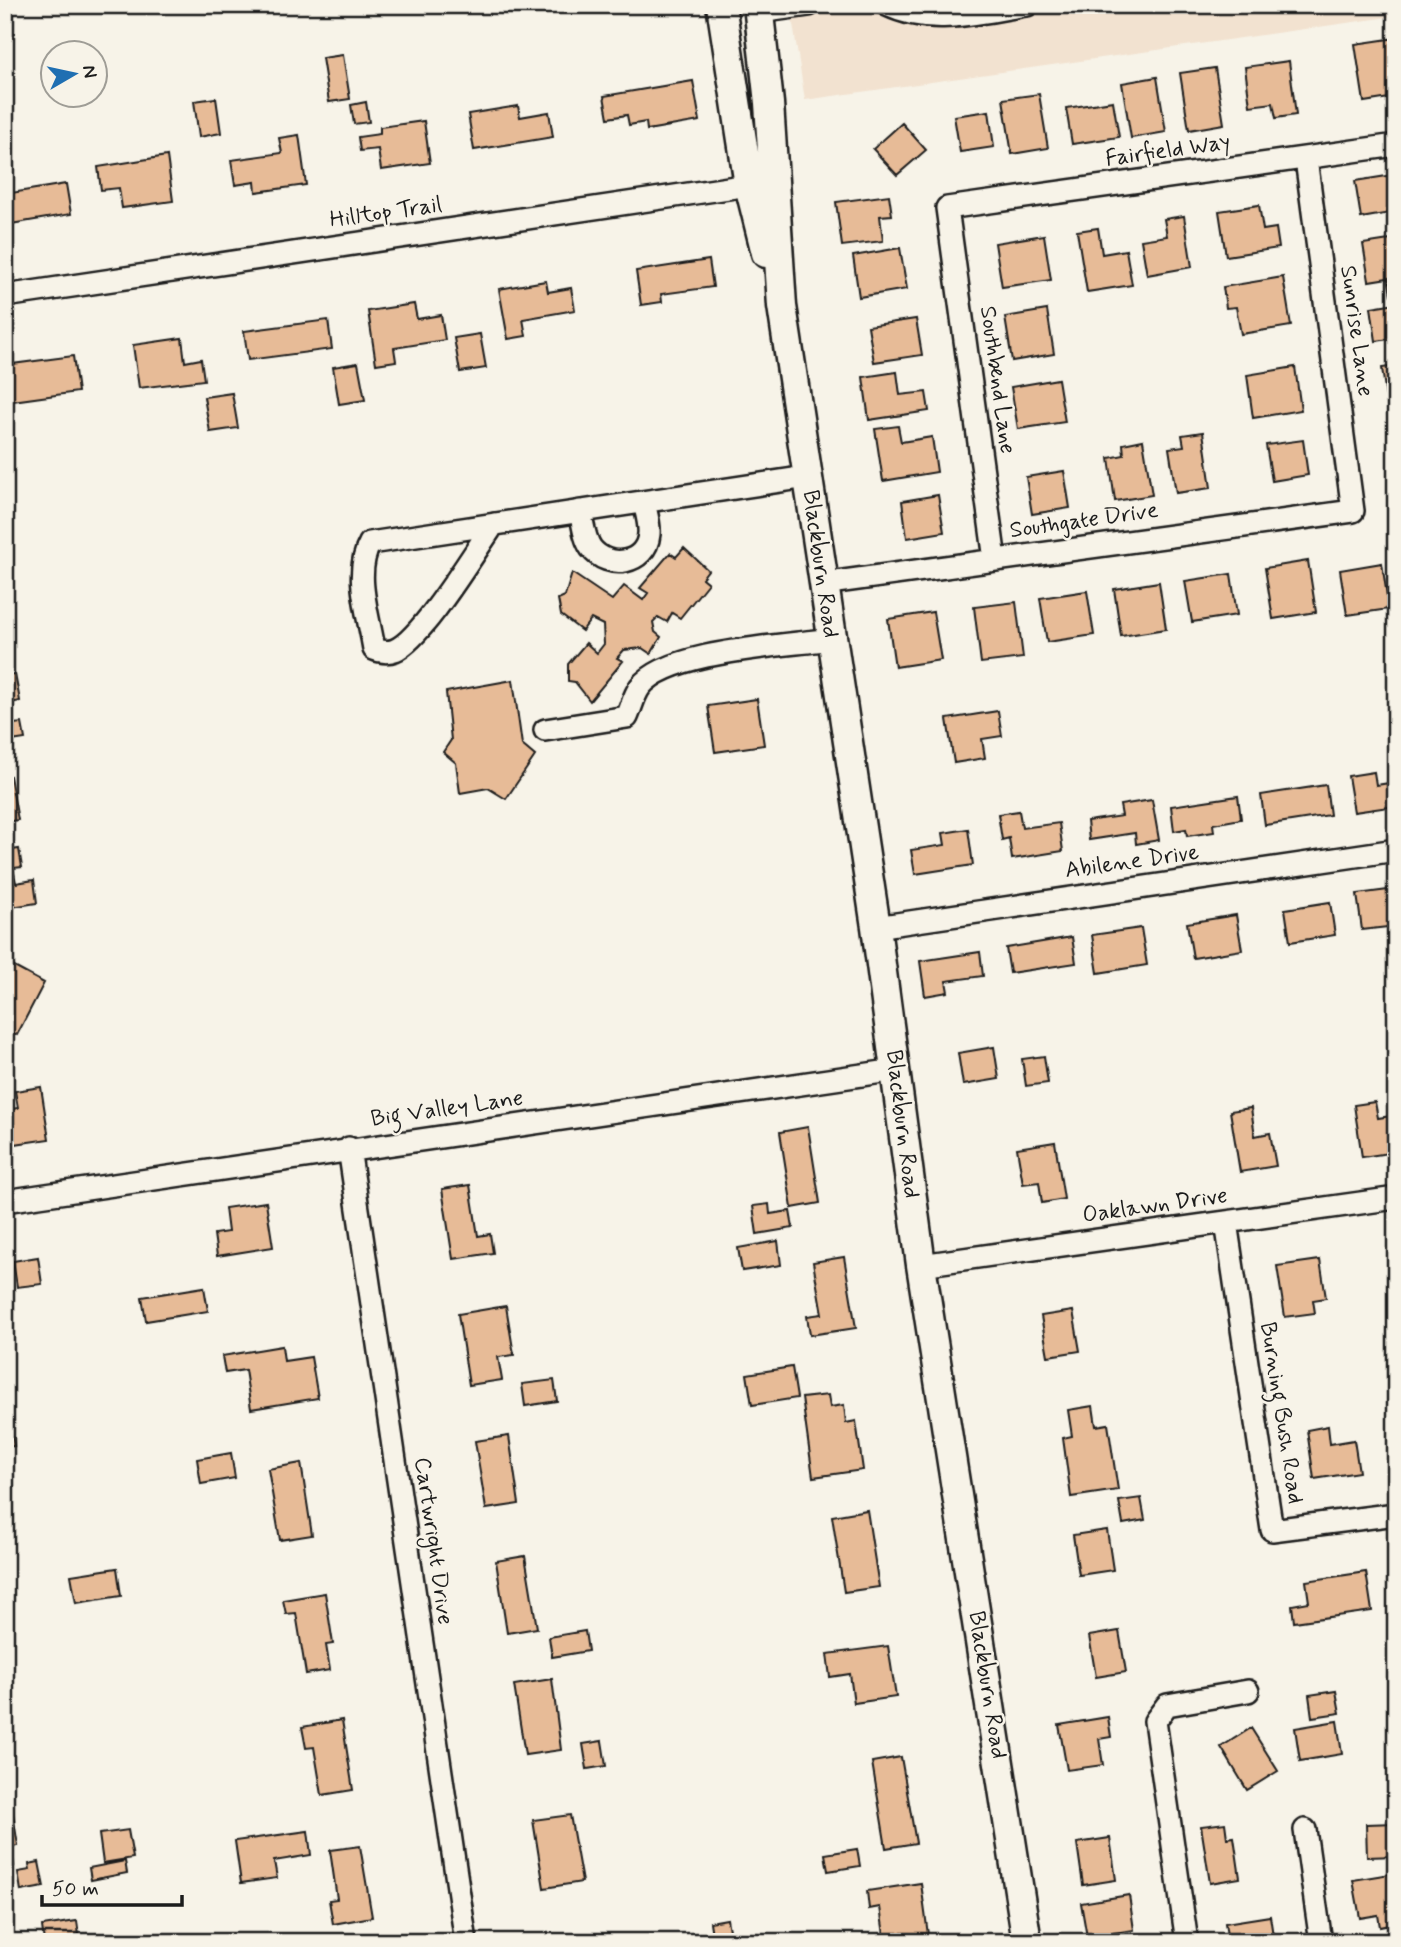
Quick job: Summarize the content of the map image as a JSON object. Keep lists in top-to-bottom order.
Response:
{
  "streets": {
    "main road": ["Blackburn Road"],
    "street": [
      "Fairfield Way",
      "Hilltop Trail",
      "Sunrise Lane",
      "Southbend Lane",
      "Southgate Drive",
      "Abilene Drive",
      "Big Valley Lane",
      "Oaklawn Drive",
      "Burning Bush Road",
      "Cartwright Drive"
    ]
  },
  "crossings": [
    ["Fairfield Way", "Sunrise Lane"],
    ["Fairfield Way", "Southbend Lane"],
    ["Hilltop Trail", "Blackburn Road"],
    ["Sunrise Lane", "Southgate Drive"],
    ["Southbend Lane", "Southgate Drive"],
    ["Southgate Drive", "Blackburn Road"],
    ["Blackburn Road", "Abilene Drive"],
    ["Blackburn Road", "Big Valley Lane"],
    ["Blackburn Road", "Oaklawn Drive"],
    ["Big Valley Lane", "Cartwright Drive"],
    ["Oaklawn Drive", "Burning Bush Road"]
  ],
  "scale_bar": "50 m",
  "north": "right"
}
